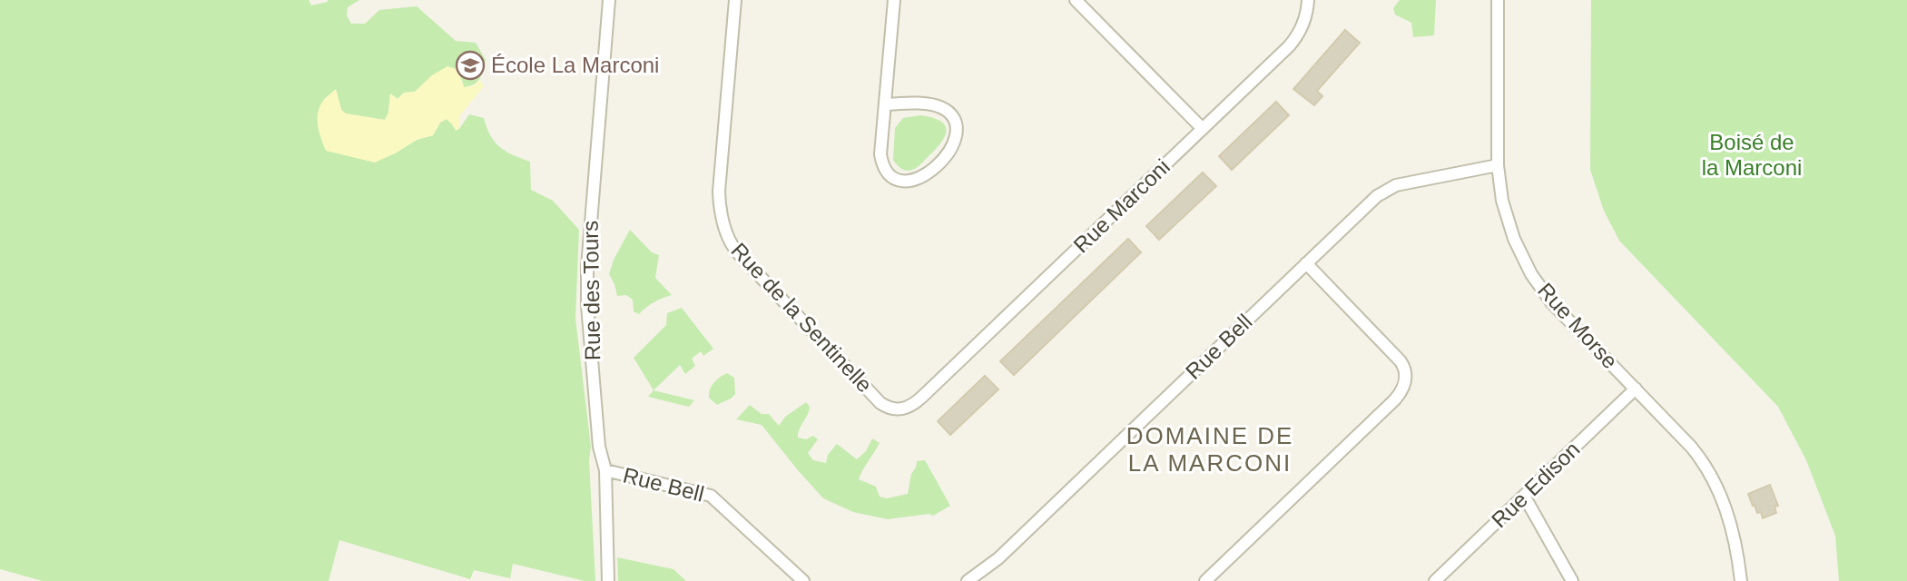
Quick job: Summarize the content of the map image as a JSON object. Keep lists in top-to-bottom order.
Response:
{
  "streets": {
    "street": [
      "Rue Marconi",
      "Rue des Tours",
      "Rue de la Sentinelle",
      "Rue Morse",
      "Rue Bell",
      "Rue Edison"
    ]
  },
  "crossings": [
    ["Rue Marconi", "Rue de la Sentinelle"],
    ["Rue des Tours", "Rue Bell"],
    ["Rue Morse", "Rue Bell"],
    ["Rue Morse", "Rue Edison"]
  ],
  "districts": ["DOMAINE DE LA MARCONI"],
  "parks": ["Boisé de la Marconi"],
  "places": {
    "school or university": ["École La Marconi"]
  }
}
